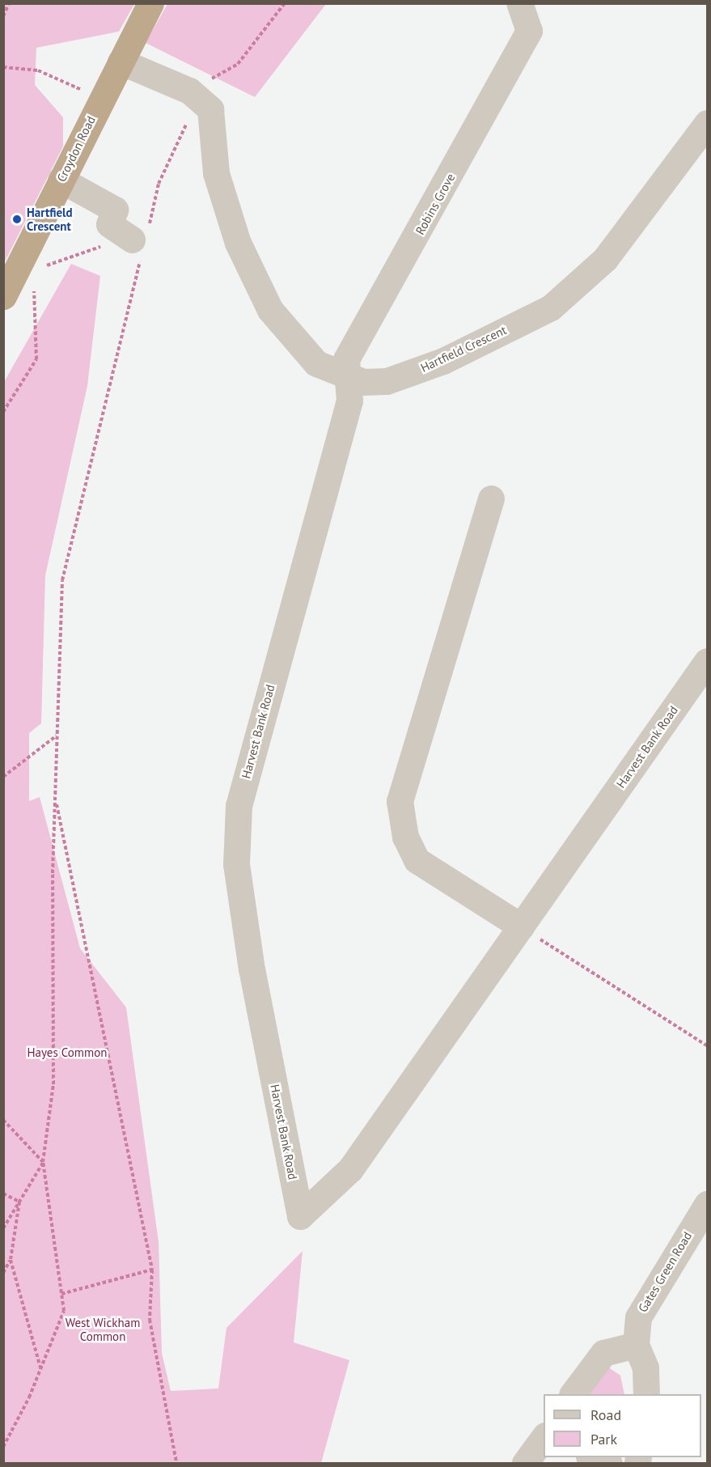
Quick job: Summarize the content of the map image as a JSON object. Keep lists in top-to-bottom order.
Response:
{
  "streets": {
    "highway": ["Croydon Road"],
    "street": [
      "Robins Grove",
      "Hartfield Crescent",
      "Harvest Bank Road",
      "Gates Green Road"
    ]
  },
  "crossings": [
    ["Robins Grove", "Hartfield Crescent"],
    ["Robins Grove", "Harvest Bank Road"],
    ["Hartfield Crescent", "Harvest Bank Road"]
  ],
  "parks": ["Hayes Common", "West Wickham Common"],
  "places": ["Hartfield Crescent"],
  "legend": ["Road", "Park"]
}
